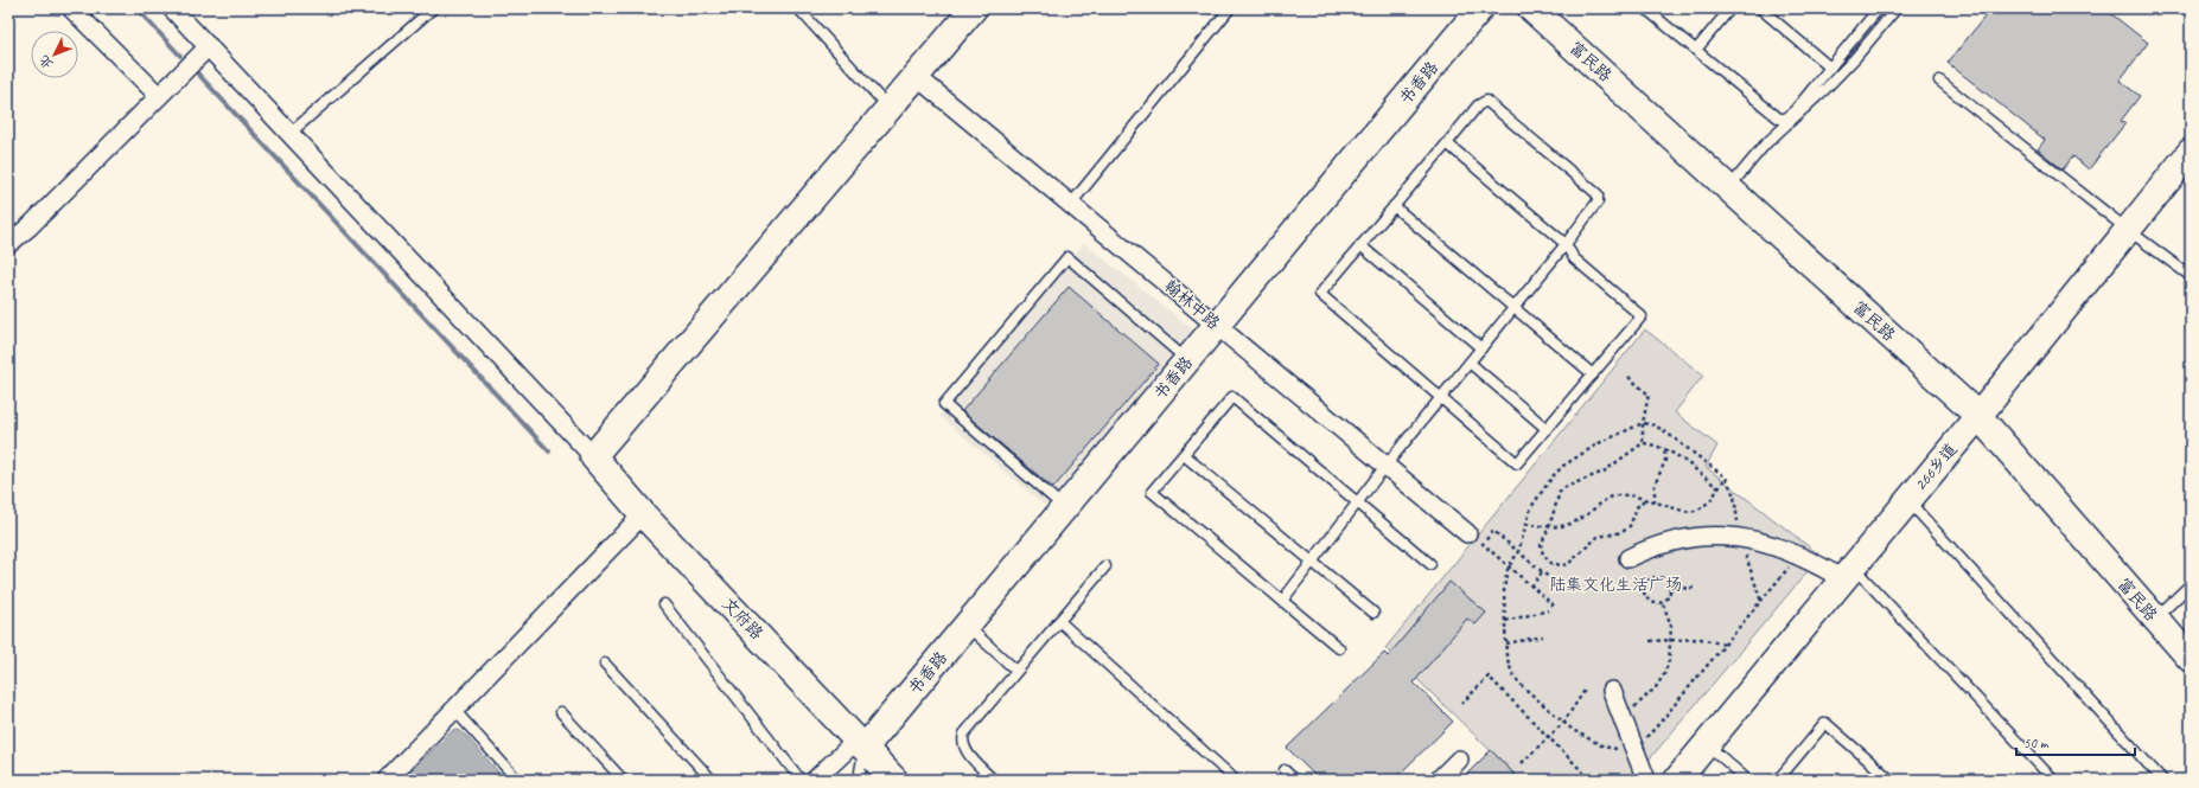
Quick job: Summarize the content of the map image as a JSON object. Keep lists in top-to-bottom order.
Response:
{
  "streets": {
    "street": [
      "富民路",
      "书香路",
      "翰林中路",
      "266乡道",
      "文府路"
    ]
  },
  "crossings": [
    ["富民路", "266乡道"],
    ["书香路", "翰林中路"],
    ["书香路", "文府路"]
  ],
  "parks": ["陆集文化生活广场"],
  "scale_bar": "50 m",
  "north": "bottom left"
}
